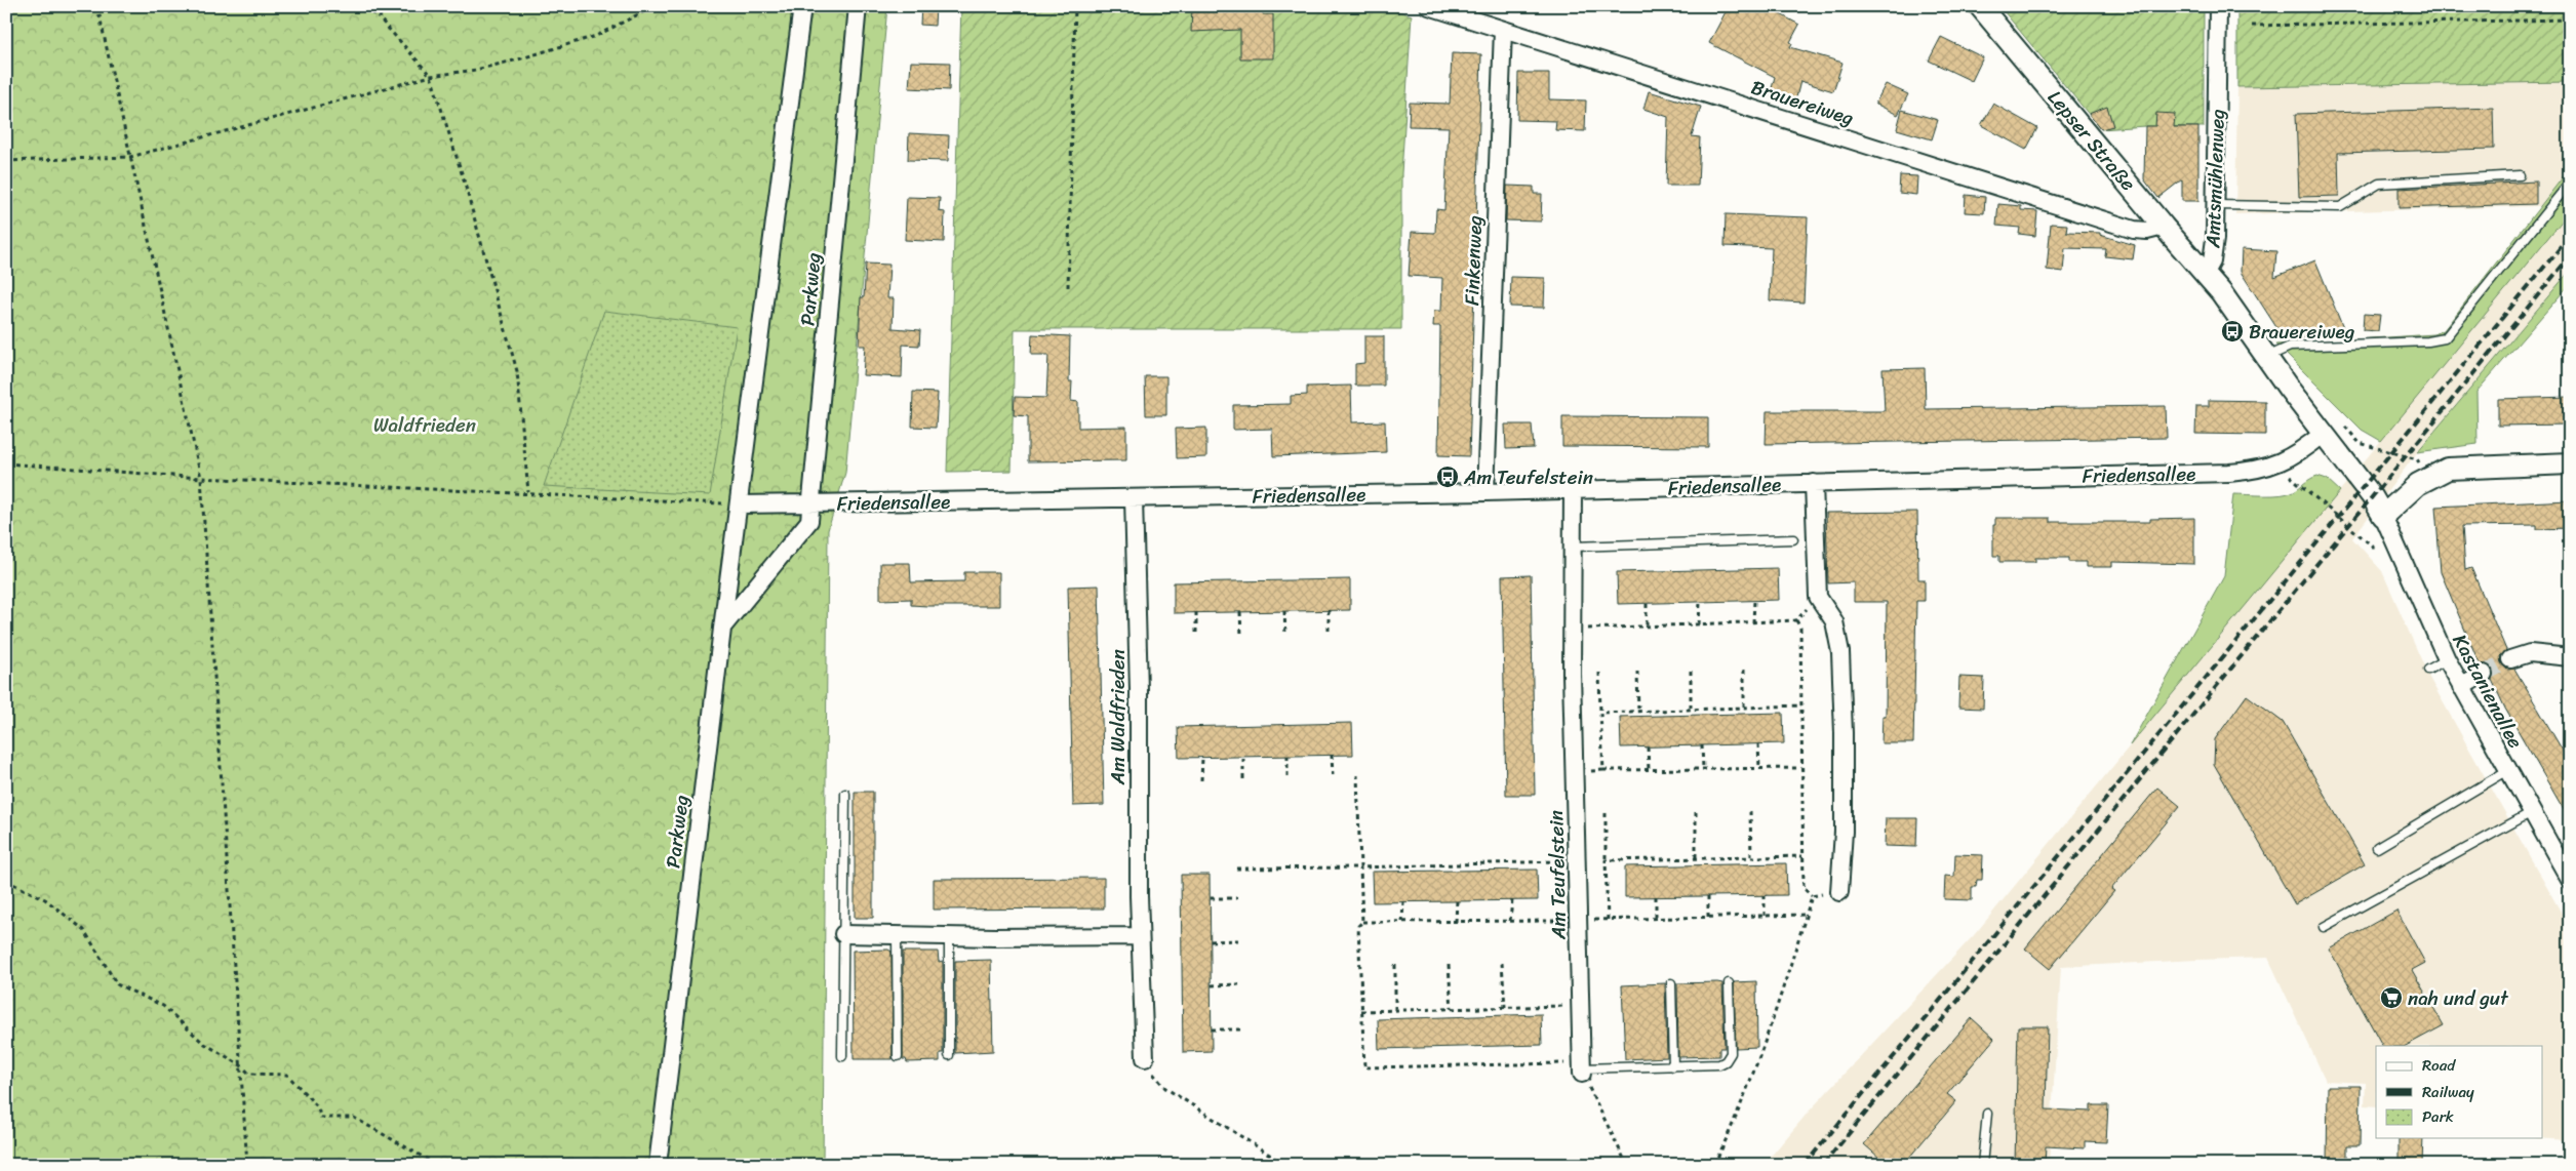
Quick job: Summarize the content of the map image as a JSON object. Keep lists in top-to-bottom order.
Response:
{
  "streets": {
    "street": [
      "Brauereiweg",
      "Lepser Straße",
      "Amtsmühlenweg",
      "Finkenweg",
      "Parkweg",
      "Friedensallee",
      "Kastanienallee",
      "Am Waldfrieden",
      "Am Teufelstein"
    ]
  },
  "crossings": [
    ["Brauereiweg", "Lepser Straße"],
    ["Brauereiweg", "Finkenweg"],
    ["Lepser Straße", "Amtsmühlenweg"],
    ["Amtsmühlenweg", "Friedensallee"],
    ["Finkenweg", "Friedensallee"],
    ["Parkweg", "Friedensallee"],
    ["Friedensallee", "Am Waldfrieden"],
    ["Friedensallee", "Am Teufelstein"]
  ],
  "parks": ["Waldfrieden"],
  "places": {
    "bus stop": ["Brauereiweg", "Am Teufelstein"],
    "supermarket": ["nah und gut"]
  },
  "legend": ["Road", "Railway", "Park"]
}
